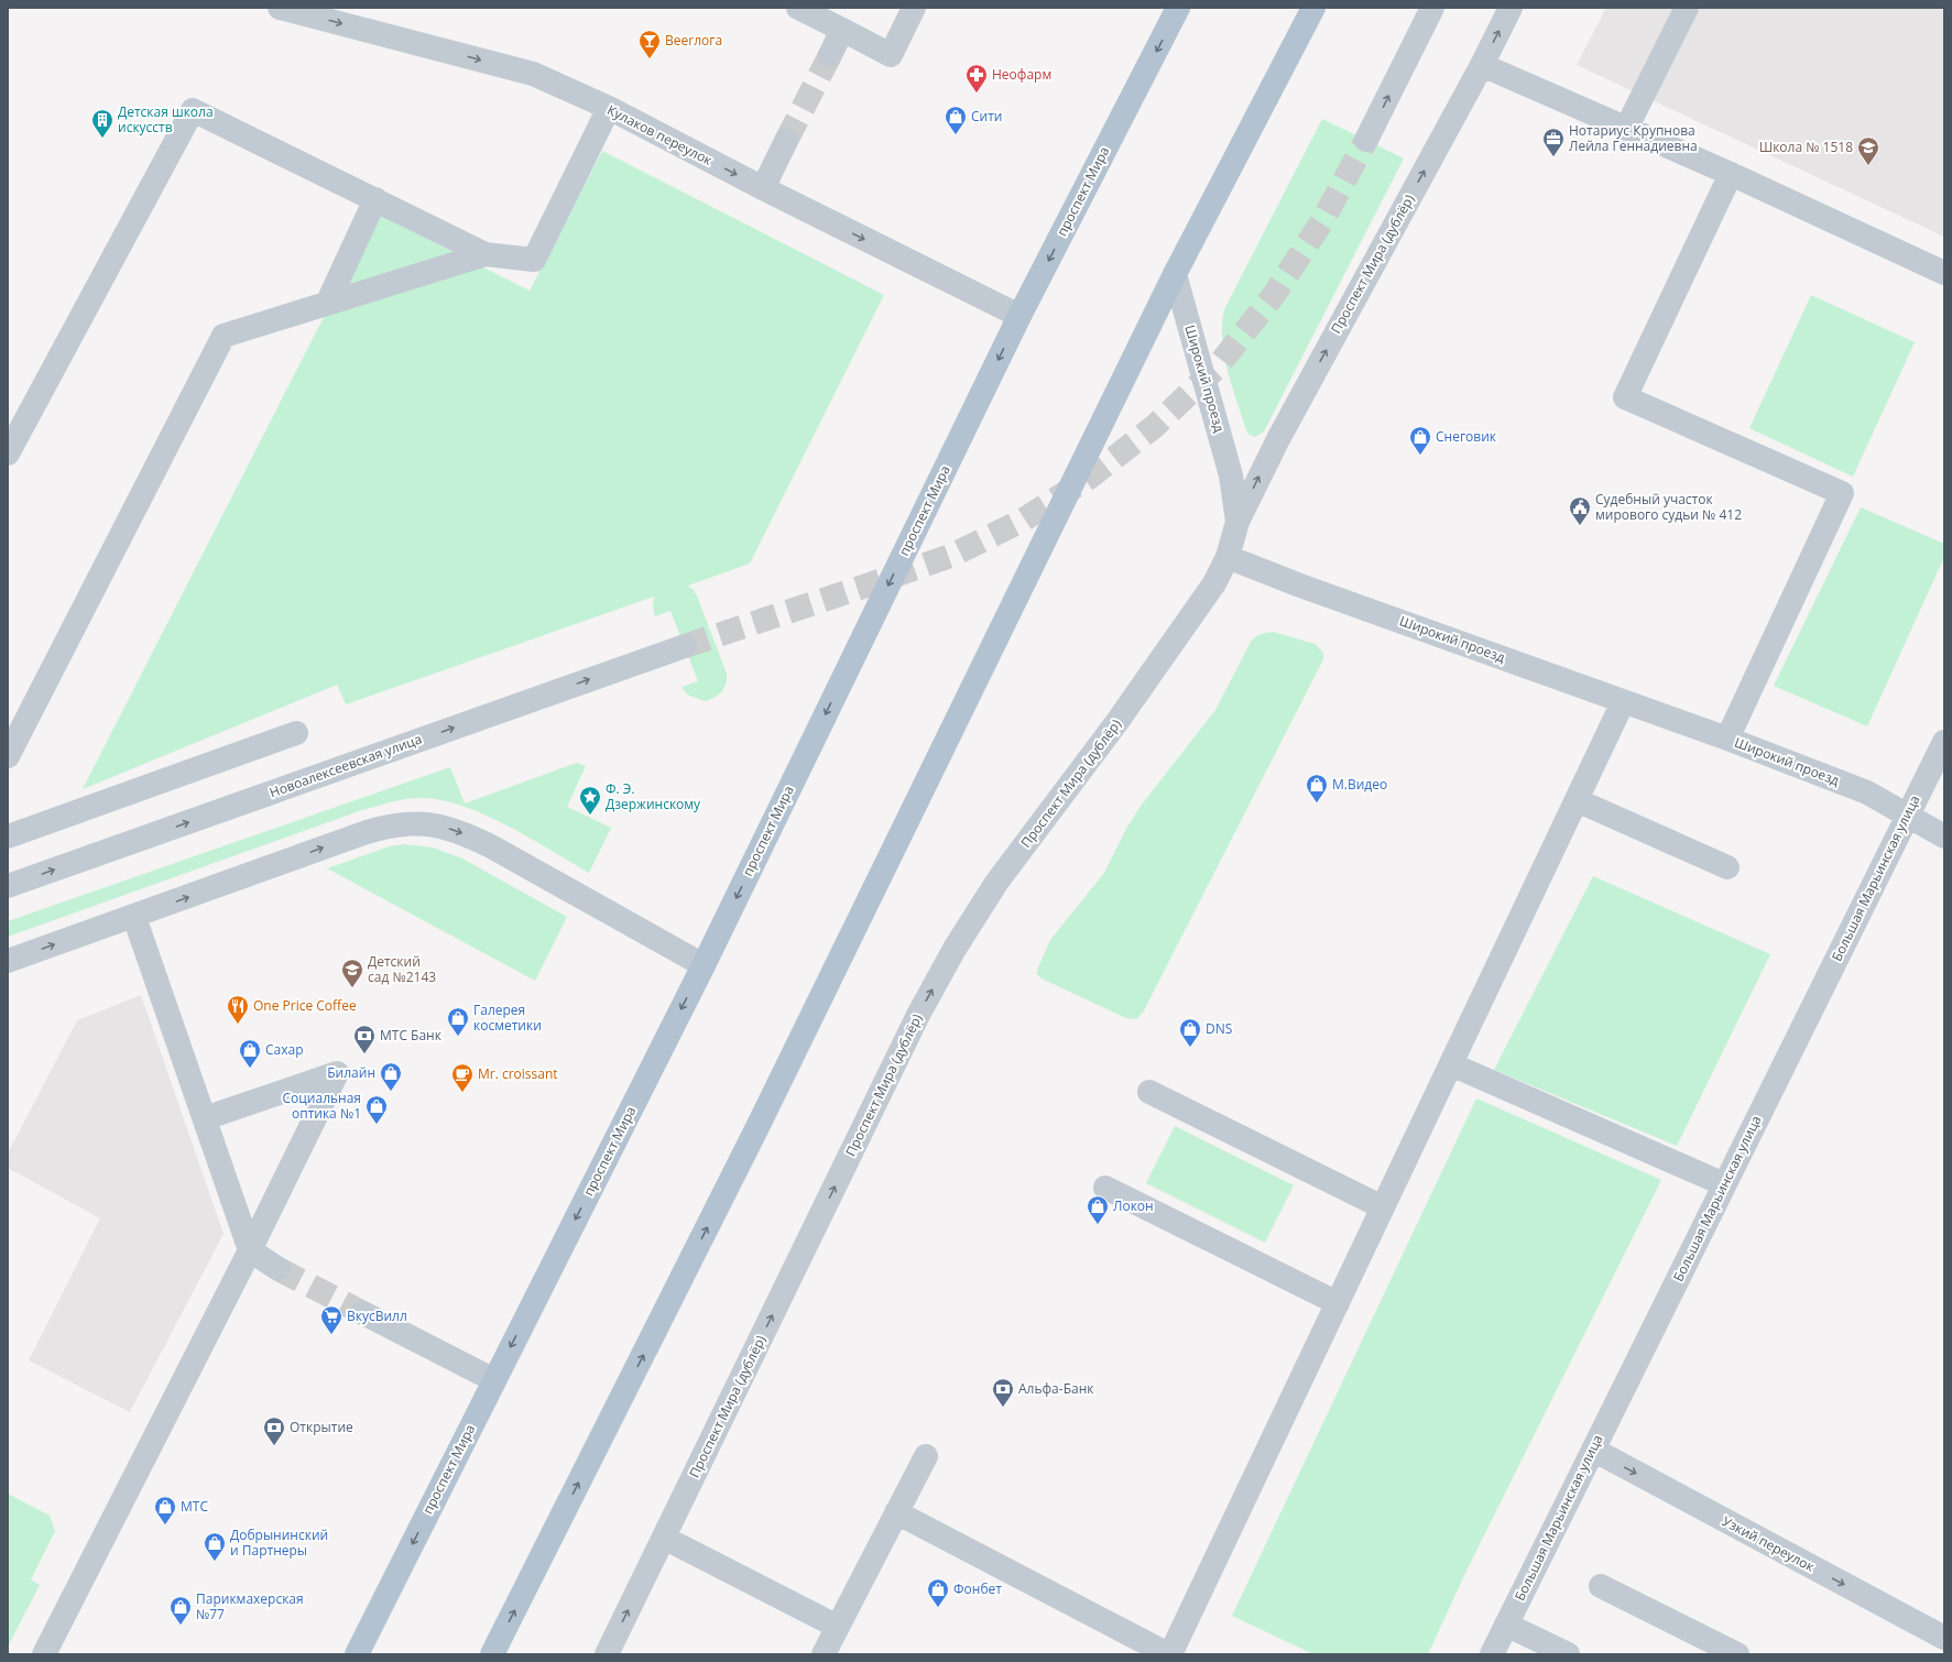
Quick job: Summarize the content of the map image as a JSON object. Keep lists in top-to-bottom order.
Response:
{
  "streets": {
    "main road": ["проспект Мира"],
    "street": [
      "Кулаков переулок",
      "Проспект Мира (дублёр)",
      "Широкий проезд",
      "Новоалексеевская улица",
      "Большая Марьинская улица",
      "Узкий переулок"
    ]
  },
  "crossings": [
    ["Кулаков переулок", "проспект Мира"],
    ["Проспект Мира (дублёр)", "Широкий проезд"],
    ["Широкий проезд", "Большая Марьинская улица"],
    ["Большая Марьинская улица", "Узкий переулок"]
  ],
  "one_way": ["Кулаков переулок", "Проспект Мира (дублёр)"],
  "places": {
    "bar": ["Beerлога"],
    "pharmacy": ["Неофарм"],
    "shop": [
      "Сити",
      "Снеговик",
      "М.Видео",
      "Галерея косметики",
      "DNS",
      "Сахар",
      "Билайн",
      "Социальная оптика №1",
      "Локон",
      "МТС",
      "Добрынинский и Партнеры",
      "Фонбет",
      "Парикмахерская №77"
    ],
    "building": ["Детская школа искусств"],
    "office": ["Нотариус Крупнова Лейла Геннадиевна"],
    "school or university": ["Школа № 1518", "Детский сад №2143"],
    "public building": ["Судебный участок мирового судьи № 412"],
    "place": ["Ф. Э. Дзержинскому"],
    "restaurant": ["One Price Coffee"],
    "bank": ["МТС Банк", "Альфа-Банк", "Открытие"],
    "cafe": ["Mr. croissant"],
    "supermarket": ["ВкусВилл"]
  }
}
